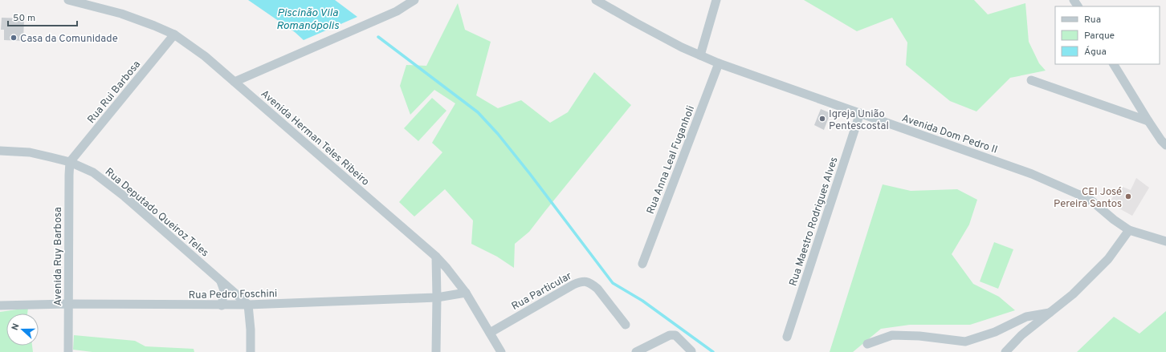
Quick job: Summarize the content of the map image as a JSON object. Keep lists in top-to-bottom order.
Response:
{
  "streets": {
    "street": [
      "Rua Rui Barbosa",
      "Avenida Dom Pedro II",
      "Avenida Herman Teles Ribeiro",
      "Rua Anna Leal Fuganholi",
      "Rua Deputado Queiroz Teles",
      "Rua Maestro Rodrigues Alves",
      "Avenida Ruy Barbosa",
      "Rua Particular",
      "Rua Pedro Foschini"
    ]
  },
  "crossings": [
    ["Rua Rui Barbosa", "Avenida Herman Teles Ribeiro"],
    ["Rua Rui Barbosa", "Rua Deputado Queiroz Teles"],
    ["Rua Rui Barbosa", "Avenida Ruy Barbosa"],
    ["Avenida Dom Pedro II", "Rua Anna Leal Fuganholi"],
    ["Avenida Dom Pedro II", "Rua Maestro Rodrigues Alves"],
    ["Avenida Herman Teles Ribeiro", "Rua Particular"],
    ["Avenida Herman Teles Ribeiro", "Rua Pedro Foschini"],
    ["Rua Deputado Queiroz Teles", "Avenida Ruy Barbosa"],
    ["Rua Deputado Queiroz Teles", "Rua Pedro Foschini"],
    ["Avenida Ruy Barbosa", "Rua Pedro Foschini"]
  ],
  "water": ["Piscinão Vila Romanópolis"],
  "places": ["Casa da Comunidade", "Igreja União Pentescostal", "CEI José Pereira Santos"],
  "legend": ["Rua", "Parque", "Água"],
  "scale_bar": "50 m",
  "north": "left"
}
